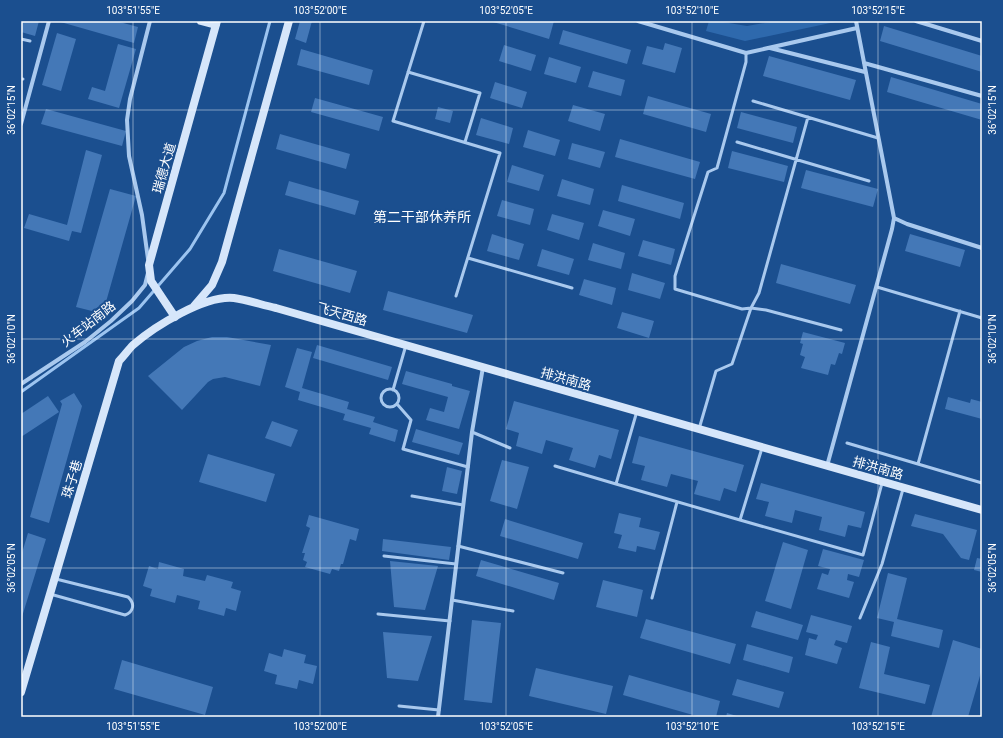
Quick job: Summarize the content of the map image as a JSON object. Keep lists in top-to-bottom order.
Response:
{
  "streets": {
    "street": [
      "瑞德大道",
      "飞天西路",
      "火车站南路",
      "排洪南路",
      "珠子巷"
    ]
  },
  "crossings": [
    ["瑞德大道", "火车站南路"],
    ["瑞德大道", "珠子巷"],
    ["飞天西路", "排洪南路"],
    ["飞天西路", "珠子巷"]
  ],
  "districts": ["第二干部休养所"],
  "coordinates": [
    "103°51'55\"E",
    "103°52'00\"E",
    "103°52'05\"E",
    "103°52'10\"E",
    "103°52'15\"E",
    "36°02'15\"N",
    "36°02'10\"N",
    "36°02'05\"N"
  ]
}
